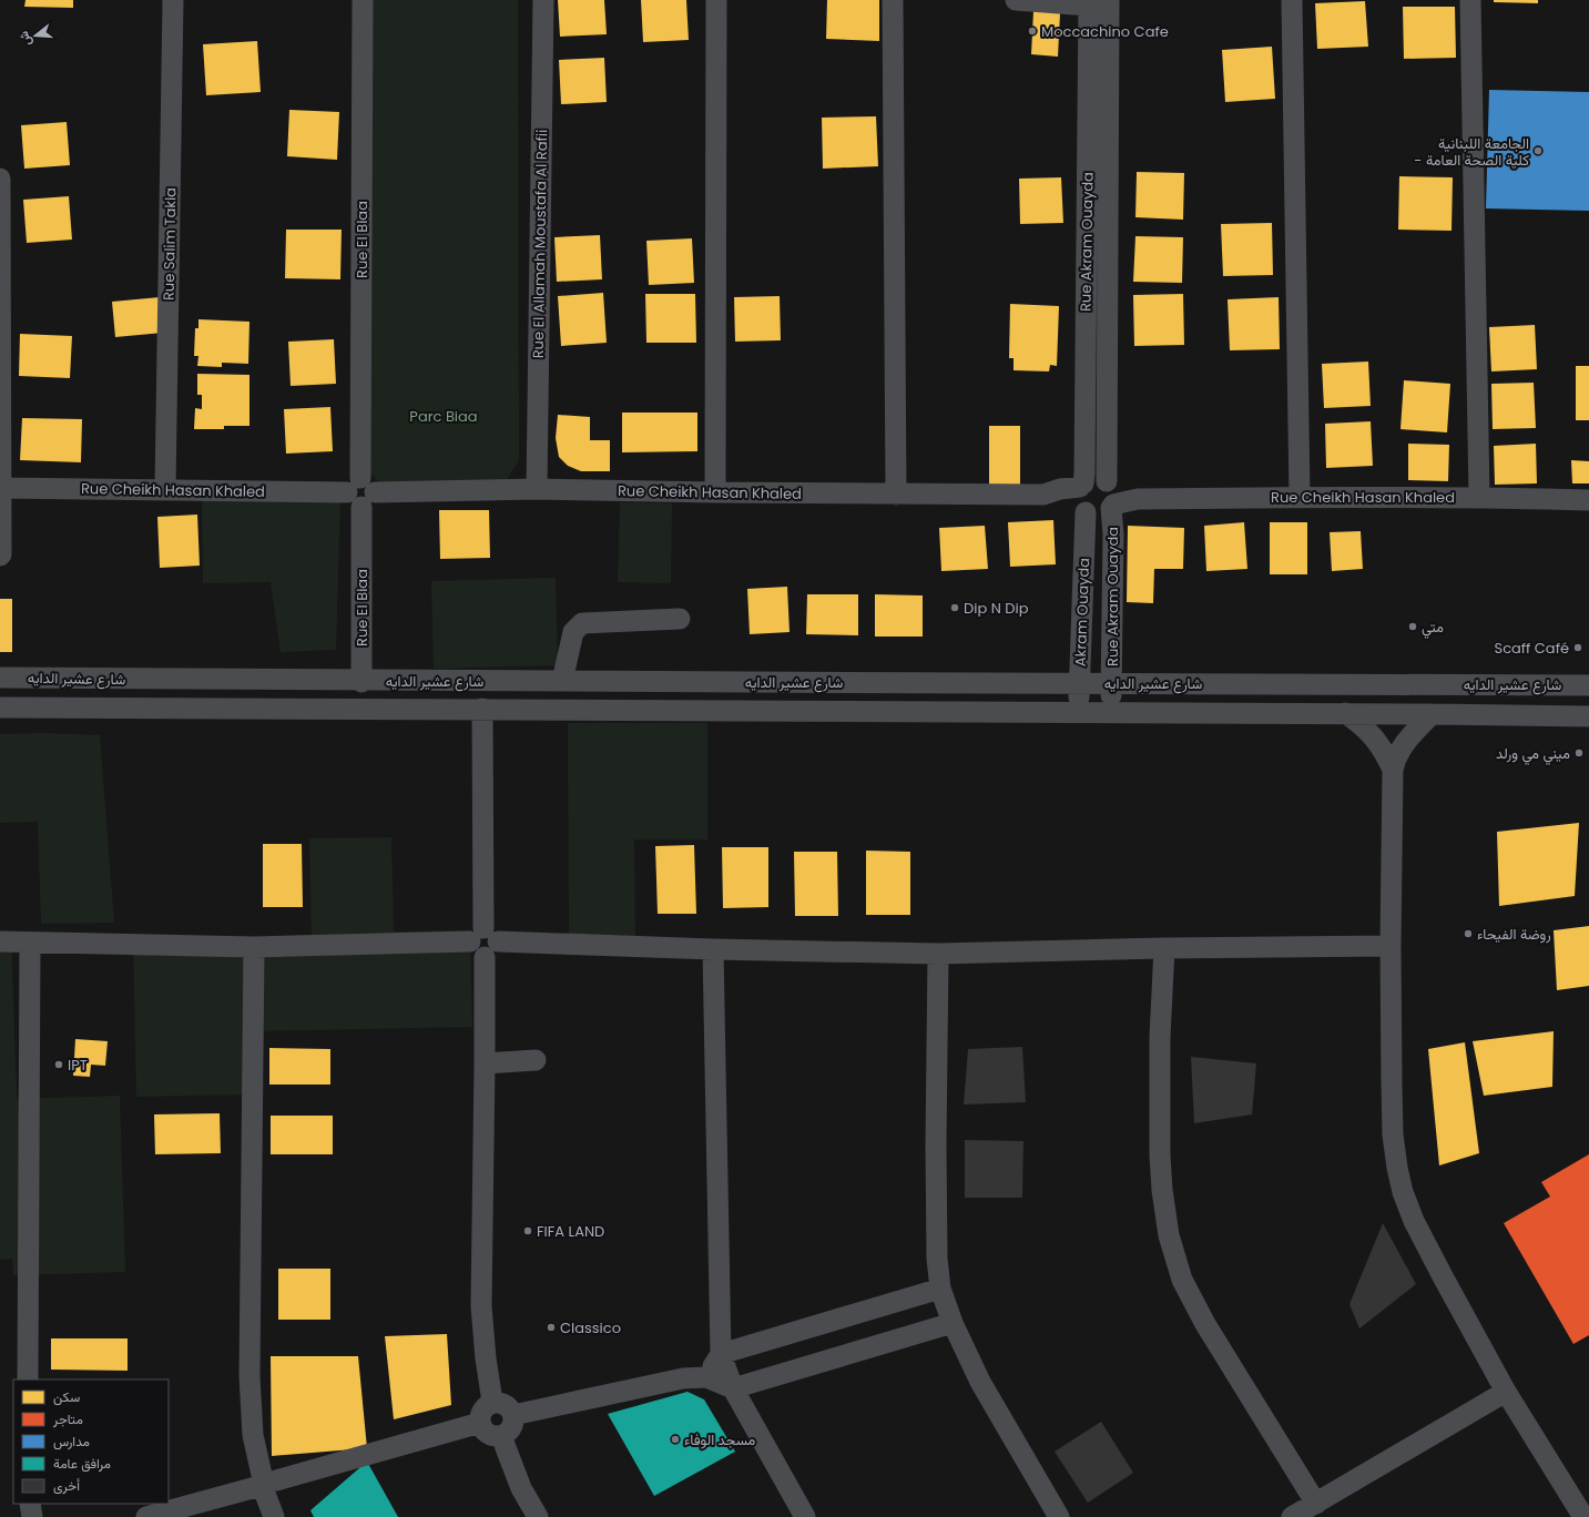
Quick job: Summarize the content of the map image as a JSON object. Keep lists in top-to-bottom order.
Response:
{
  "streets": {
    "street": [
      "Rue El Biaa",
      "Rue Akram Ouayda",
      "Rue Salim Takla",
      "Rue El Allamah Moustafa Al Rafii",
      "Rue Cheikh Hasan Khaled",
      "Akram Ouayda",
      "شارع عشير الدايه"
    ]
  },
  "crossings": [
    ["Rue El Biaa", "Rue Cheikh Hasan Khaled"],
    ["Rue El Biaa", "شارع عشير الدايه"],
    ["Rue Akram Ouayda", "Rue Cheikh Hasan Khaled"],
    ["Rue Akram Ouayda", "Akram Ouayda"],
    ["Rue Akram Ouayda", "شارع عشير الدايه"],
    ["Rue Salim Takla", "Rue Cheikh Hasan Khaled"],
    ["Rue El Allamah Moustafa Al Rafii", "Rue Cheikh Hasan Khaled"],
    ["Rue Cheikh Hasan Khaled", "Akram Ouayda"],
    ["Akram Ouayda", "شارع عشير الدايه"]
  ],
  "parks": ["Parc Biaa"],
  "places": [
    "Moccachino Cafe",
    "الجامعة اللبنانية - كلية الصحة العامة",
    "Dip N Dip",
    "متي",
    "Scaff Café",
    "ميني مي ورلد",
    "روضة الفيحاء",
    "IPT",
    "FIFA LAND",
    "Classico",
    "مسجد الوفاء"
  ],
  "legend": [
    "سكن",
    "متاجر",
    "مدارس",
    "مرافق عامة",
    "أخرى"
  ],
  "north": "left"
}
